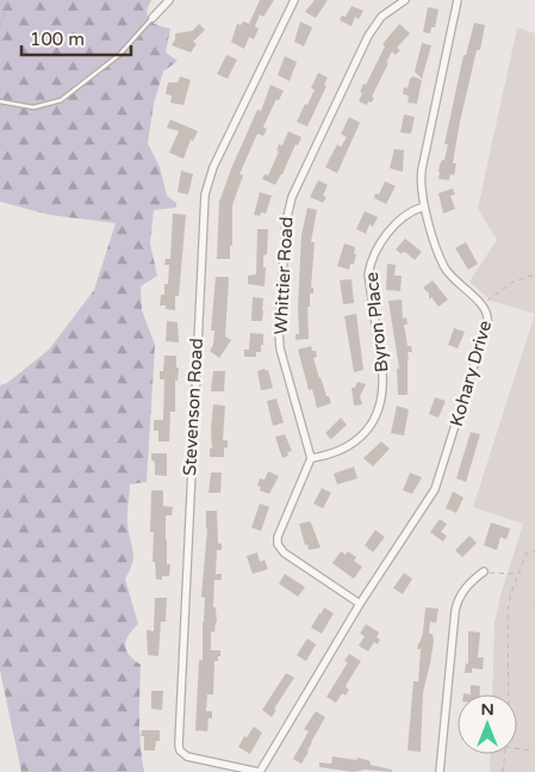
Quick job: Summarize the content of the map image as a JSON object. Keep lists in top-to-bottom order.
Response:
{
  "streets": {
    "street": [
      "Whittier Road",
      "Byron Place",
      "Kohary Drive",
      "Stevenson Road"
    ]
  },
  "crossings": [
    ["Whittier Road", "Byron Place"],
    ["Byron Place", "Kohary Drive"],
    ["Kohary Drive", "Stevenson Road"]
  ],
  "scale_bar": "100 m",
  "north": "top"
}
